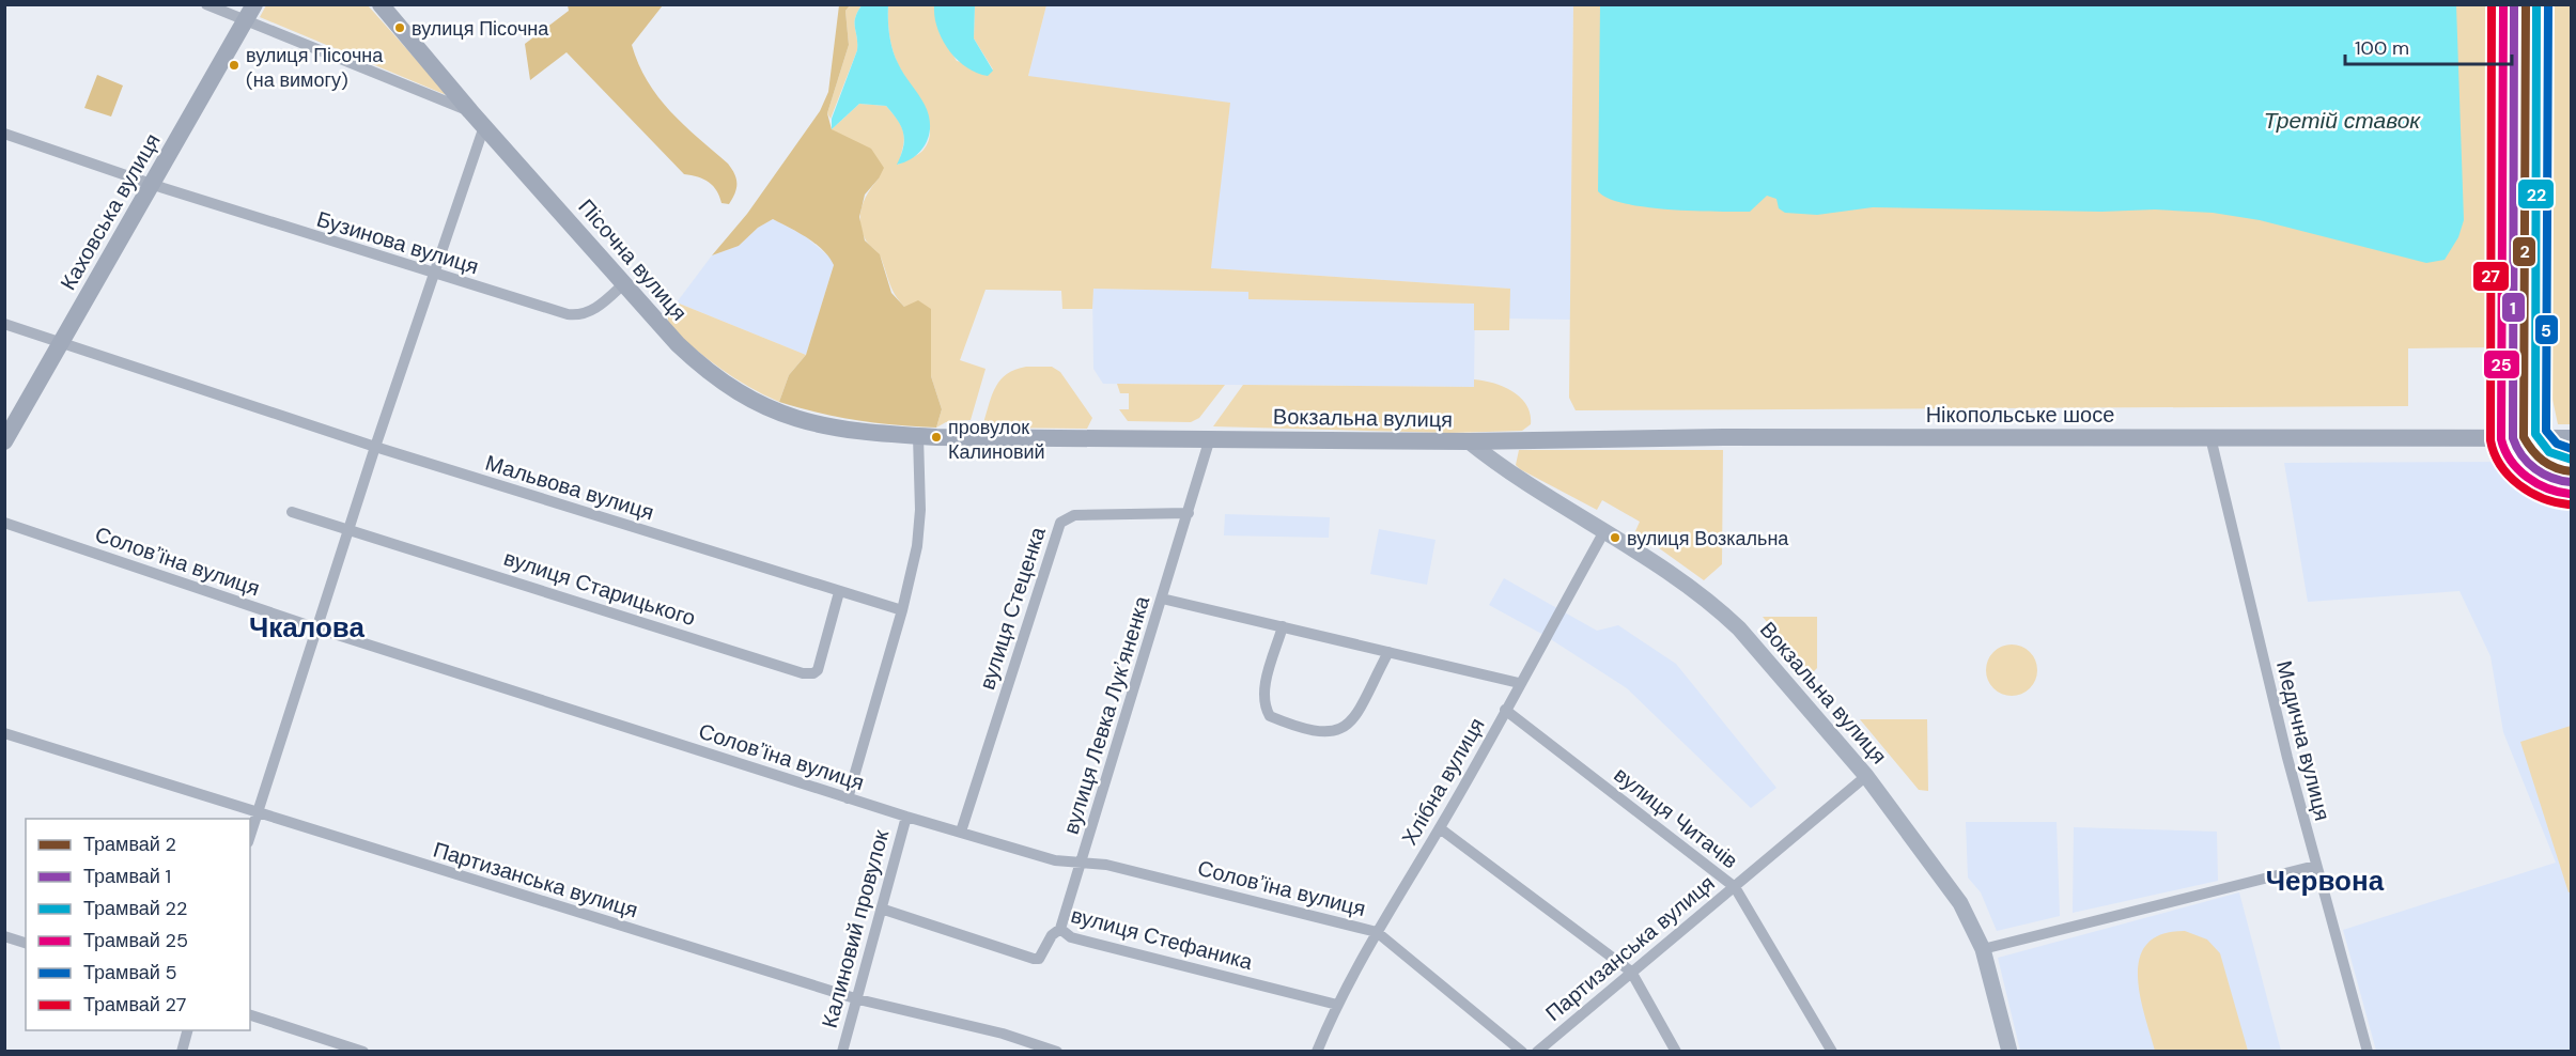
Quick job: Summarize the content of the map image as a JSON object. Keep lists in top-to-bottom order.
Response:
{
  "streets": {
    "main road": [
      "Каховська вулиця",
      "Пісочна вулиця",
      "Нікопольське шосе",
      "Вокзальна вулиця"
    ],
    "street": [
      "Бузинова вулиця",
      "Мальвова вулиця",
      "Соловʼїна вулиця",
      "вулиця Старицького",
      "вулиця Стеценка",
      "вулиця Левка Лукʼяненка",
      "Медична вулиця",
      "Хлібна вулиця",
      "вулиця Читачів",
      "Партизанська вулиця",
      "Калиновий провулок",
      "вулиця Стефаника"
    ]
  },
  "crossings": [
    ["Каховська вулиця", "Бузинова вулиця"],
    ["Каховська вулиця", "Мальвова вулиця"],
    ["Бузинова вулиця", "Пісочна вулиця"],
    ["Пісочна вулиця", "Вокзальна вулиця"],
    ["Нікопольське шосе", "Вокзальна вулиця"],
    ["Нікопольське шосе", "Медична вулиця"],
    ["Вокзальна вулиця", "вулиця Левка Лукʼяненка"],
    ["Вокзальна вулиця", "Хлібна вулиця"],
    ["Вокзальна вулиця", "Партизанська вулиця"],
    ["Мальвова вулиця", "вулиця Старицького"],
    ["Соловʼїна вулиця", "вулиця Стеценка"],
    ["Соловʼїна вулиця", "вулиця Левка Лукʼяненка"],
    ["Соловʼїна вулиця", "Хлібна вулиця"],
    ["Соловʼїна вулиця", "Калиновий провулок"],
    ["вулиця Стеценка", "вулиця Левка Лукʼяненка"],
    ["вулиця Левка Лукʼяненка", "вулиця Стефаника"],
    ["Хлібна вулиця", "вулиця Читачів"],
    ["Хлібна вулиця", "вулиця Стефаника"],
    ["вулиця Читачів", "Партизанська вулиця"],
    ["Партизанська вулиця", "Калиновий провулок"],
    ["Калиновий провулок", "вулиця Стефаника"]
  ],
  "districts": ["Чкалова", "Червона"],
  "water": ["Третій ставок"],
  "places": [
    "вулиця Пісочна",
    "вулиця Пісочна (на вимогу)",
    "провулок Калиновий",
    "вулиця Возкальна"
  ],
  "lines": [
    "tram line 2",
    "tram line 1",
    "tram line 22",
    "tram line 25",
    "tram line 5",
    "tram line 27"
  ],
  "legend": [
    "Трамвай 2",
    "Трамвай 1",
    "Трамвай 22",
    "Трамвай 25",
    "Трамвай 5",
    "Трамвай 27"
  ],
  "scale_bar": "100 m"
}
